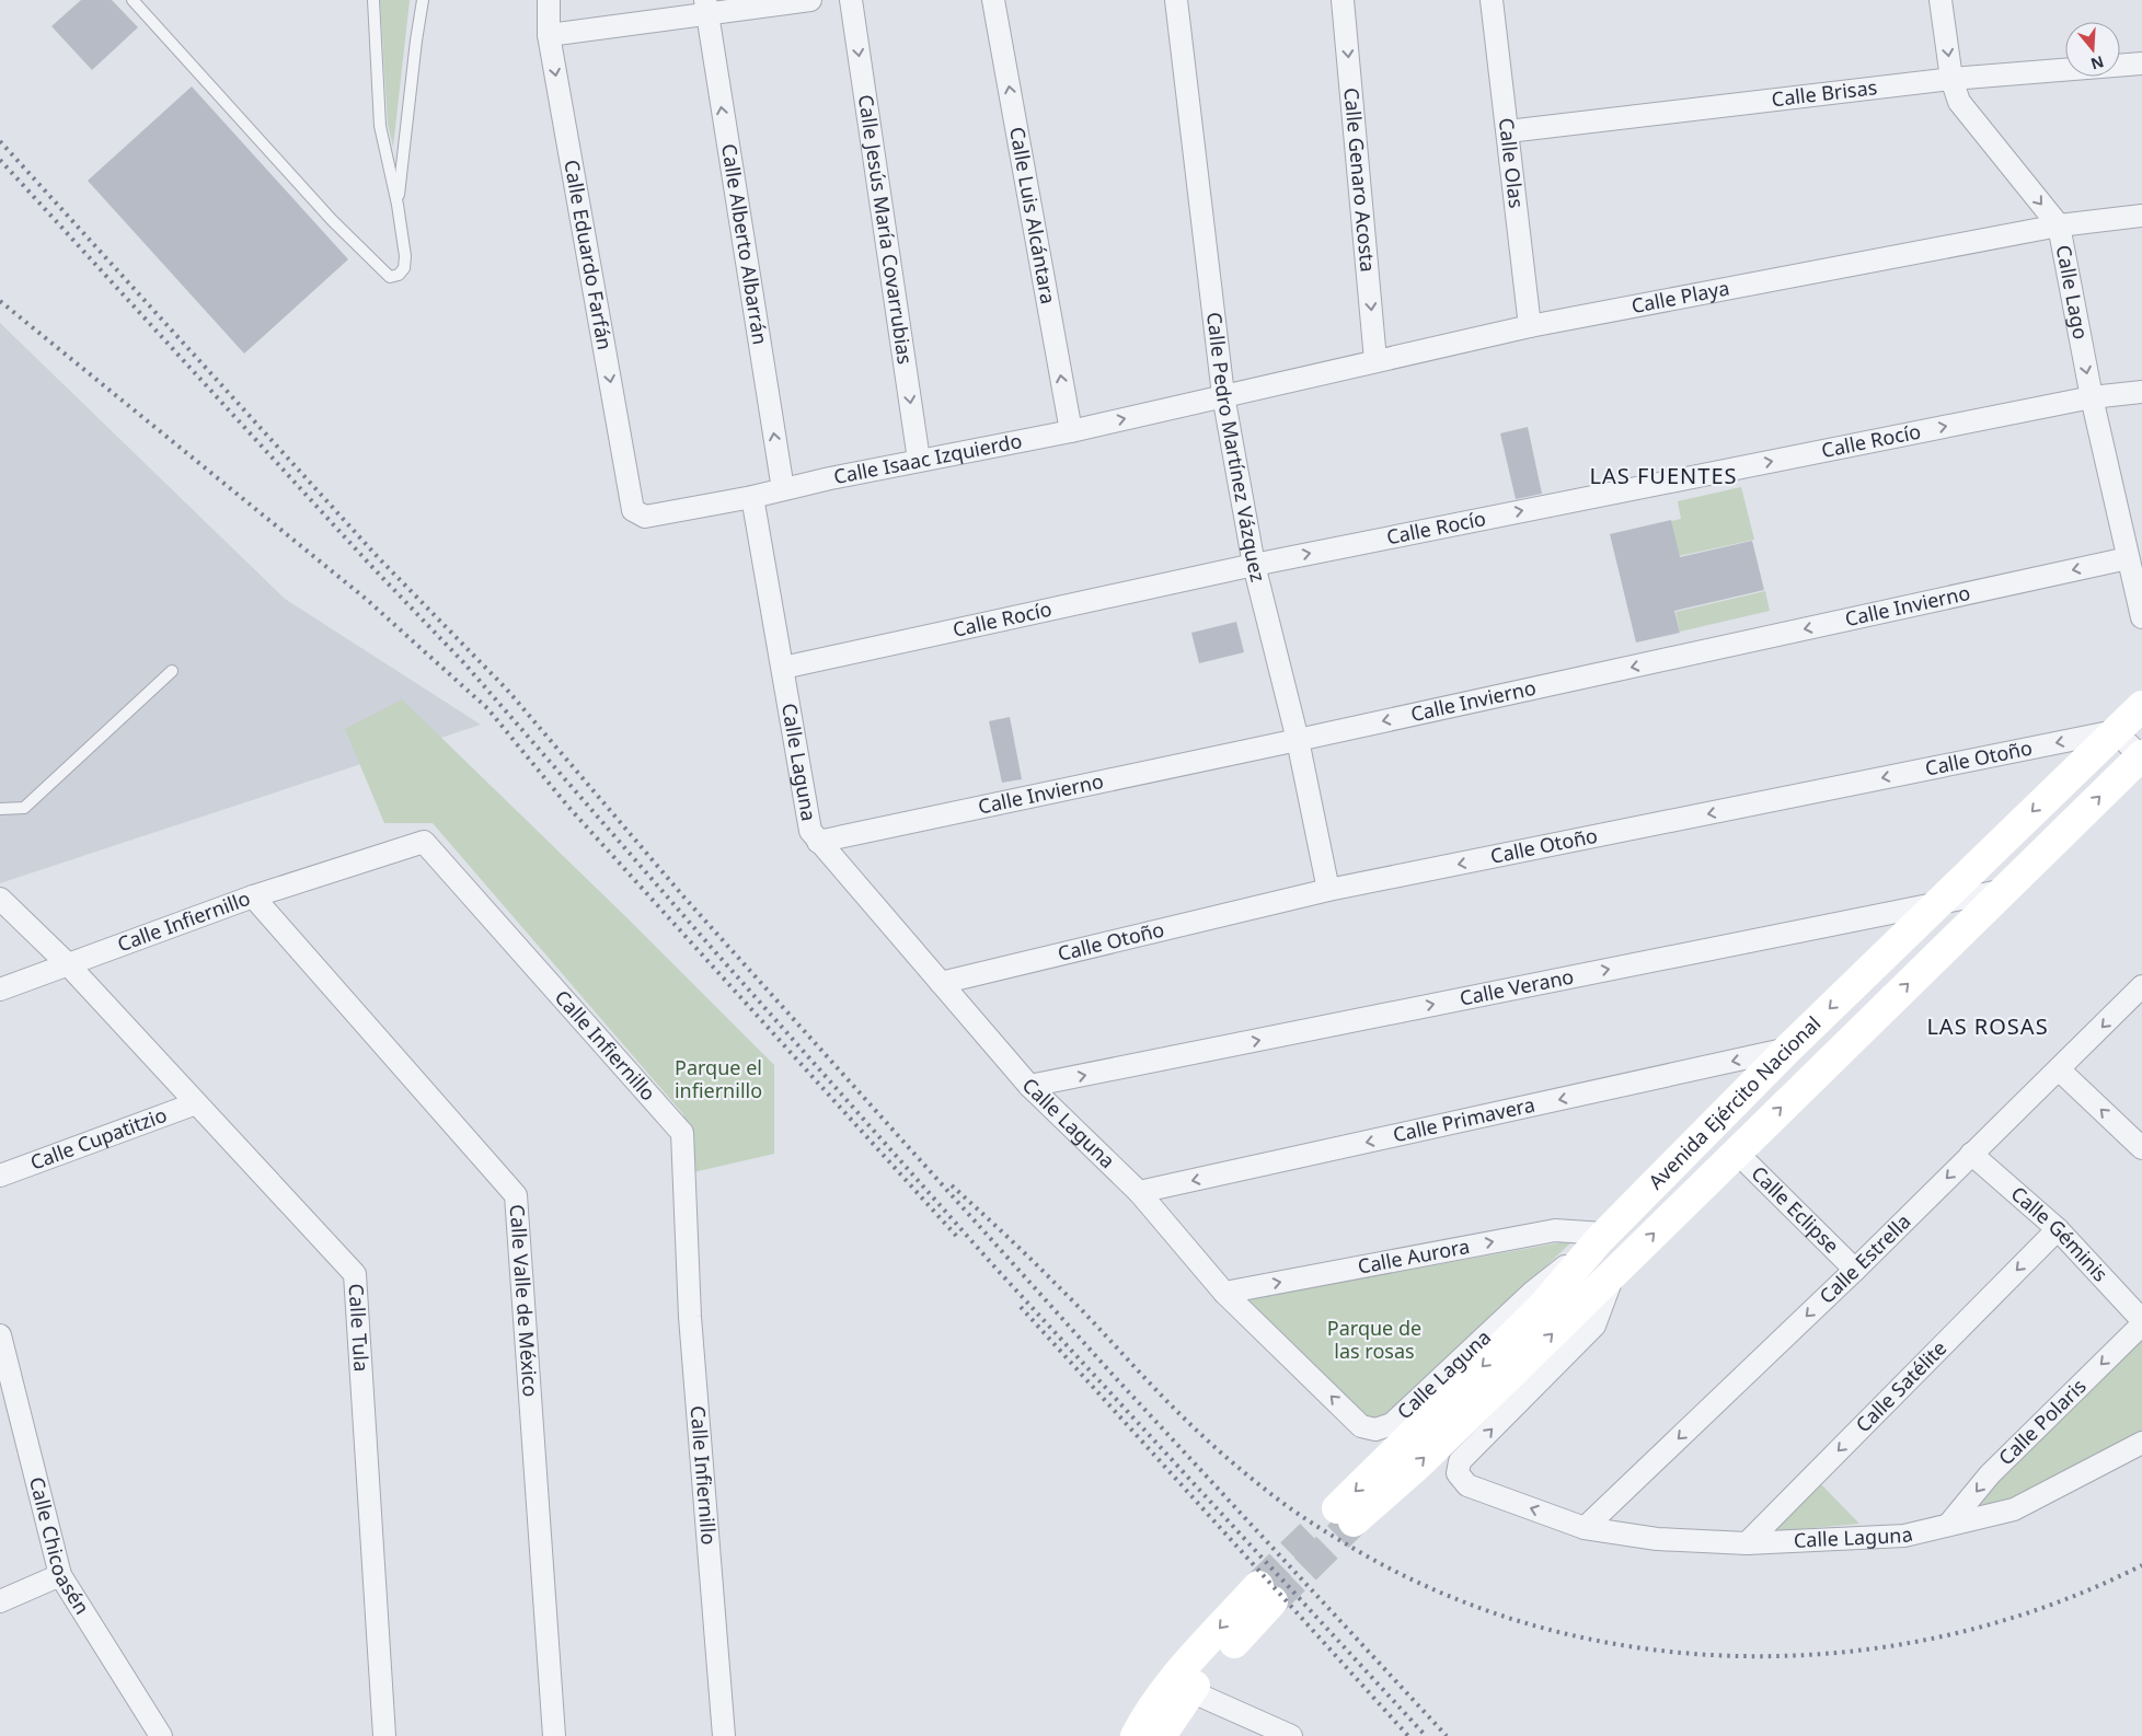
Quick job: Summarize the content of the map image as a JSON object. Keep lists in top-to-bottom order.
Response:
{
  "streets": {
    "main road": ["Avenida Ejército Nacional"],
    "street": [
      "Calle Brisas",
      "Calle Olas",
      "Calle Genaro Acosta",
      "Calle Luis Alcántara",
      "Calle Jesús María Covarrubias",
      "Calle Alberto Albarrán",
      "Calle Eduardo Farfán",
      "Calle Lago",
      "Calle Playa",
      "Calle Rocío",
      "Calle Pedro Martínez Vázquez",
      "Calle Isaac Izquierdo",
      "Calle Invierno",
      "Calle Otoño",
      "Calle Laguna",
      "Calle Infiernillo",
      "Calle Verano",
      "Calle Primavera",
      "Calle Cupatitzio",
      "Calle Eclipse",
      "Calle Géminis",
      "Calle Aurora",
      "Calle Estrella",
      "Calle Valle de México",
      "Calle Tula",
      "Calle Satélite",
      "Calle Polaris",
      "Calle Chicoasén"
    ]
  },
  "crossings": [
    ["Calle Brisas", "Calle Olas"],
    ["Calle Brisas", "Calle Lago"],
    ["Calle Olas", "Calle Playa"],
    ["Calle Genaro Acosta", "Calle Playa"],
    ["Calle Luis Alcántara", "Calle Isaac Izquierdo"],
    ["Calle Jesús María Covarrubias", "Calle Isaac Izquierdo"],
    ["Calle Alberto Albarrán", "Calle Isaac Izquierdo"],
    ["Calle Eduardo Farfán", "Calle Isaac Izquierdo"],
    ["Calle Lago", "Calle Playa"],
    ["Calle Lago", "Calle Rocío"],
    ["Calle Lago", "Calle Invierno"],
    ["Calle Playa", "Calle Pedro Martínez Vázquez"],
    ["Calle Playa", "Calle Isaac Izquierdo"],
    ["Calle Rocío", "Calle Pedro Martínez Vázquez"],
    ["Calle Rocío", "Calle Laguna"],
    ["Calle Pedro Martínez Vázquez", "Calle Isaac Izquierdo"],
    ["Calle Pedro Martínez Vázquez", "Calle Invierno"],
    ["Calle Pedro Martínez Vázquez", "Calle Otoño"],
    ["Calle Isaac Izquierdo", "Calle Laguna"],
    ["Calle Invierno", "Calle Laguna"],
    ["Calle Otoño", "Calle Laguna"],
    ["Calle Otoño", "Avenida Ejército Nacional"],
    ["Calle Laguna", "Calle Verano"],
    ["Calle Laguna", "Avenida Ejército Nacional"],
    ["Calle Laguna", "Calle Primavera"],
    ["Calle Laguna", "Calle Aurora"],
    ["Calle Laguna", "Calle Estrella"],
    ["Calle Laguna", "Calle Satélite"],
    ["Calle Laguna", "Calle Polaris"],
    ["Calle Infiernillo", "Calle Valle de México"],
    ["Calle Infiernillo", "Calle Tula"],
    ["Calle Verano", "Avenida Ejército Nacional"],
    ["Avenida Ejército Nacional", "Calle Primavera"],
    ["Avenida Ejército Nacional", "Calle Eclipse"],
    ["Avenida Ejército Nacional", "Calle Aurora"],
    ["Calle Cupatitzio", "Calle Tula"],
    ["Calle Eclipse", "Calle Estrella"],
    ["Calle Géminis", "Calle Estrella"],
    ["Calle Géminis", "Calle Satélite"]
  ],
  "one_way": [
    "Calle Genaro Acosta",
    "Calle Luis Alcántara",
    "Calle Jesús María Covarrubias",
    "Calle Alberto Albarrán",
    "Calle Eduardo Farfán",
    "Calle Lago",
    "Calle Rocío",
    "Calle Invierno",
    "Calle Otoño",
    "Calle Verano",
    "Calle Primavera",
    "Calle Aurora",
    "Calle Estrella",
    "Calle Satélite",
    "Calle Polaris"
  ],
  "districts": ["LAS FUENTES", "LAS ROSAS"],
  "parks": ["Parque el infiernillo", "Parque de las rosas"],
  "north": "bottom"
}
